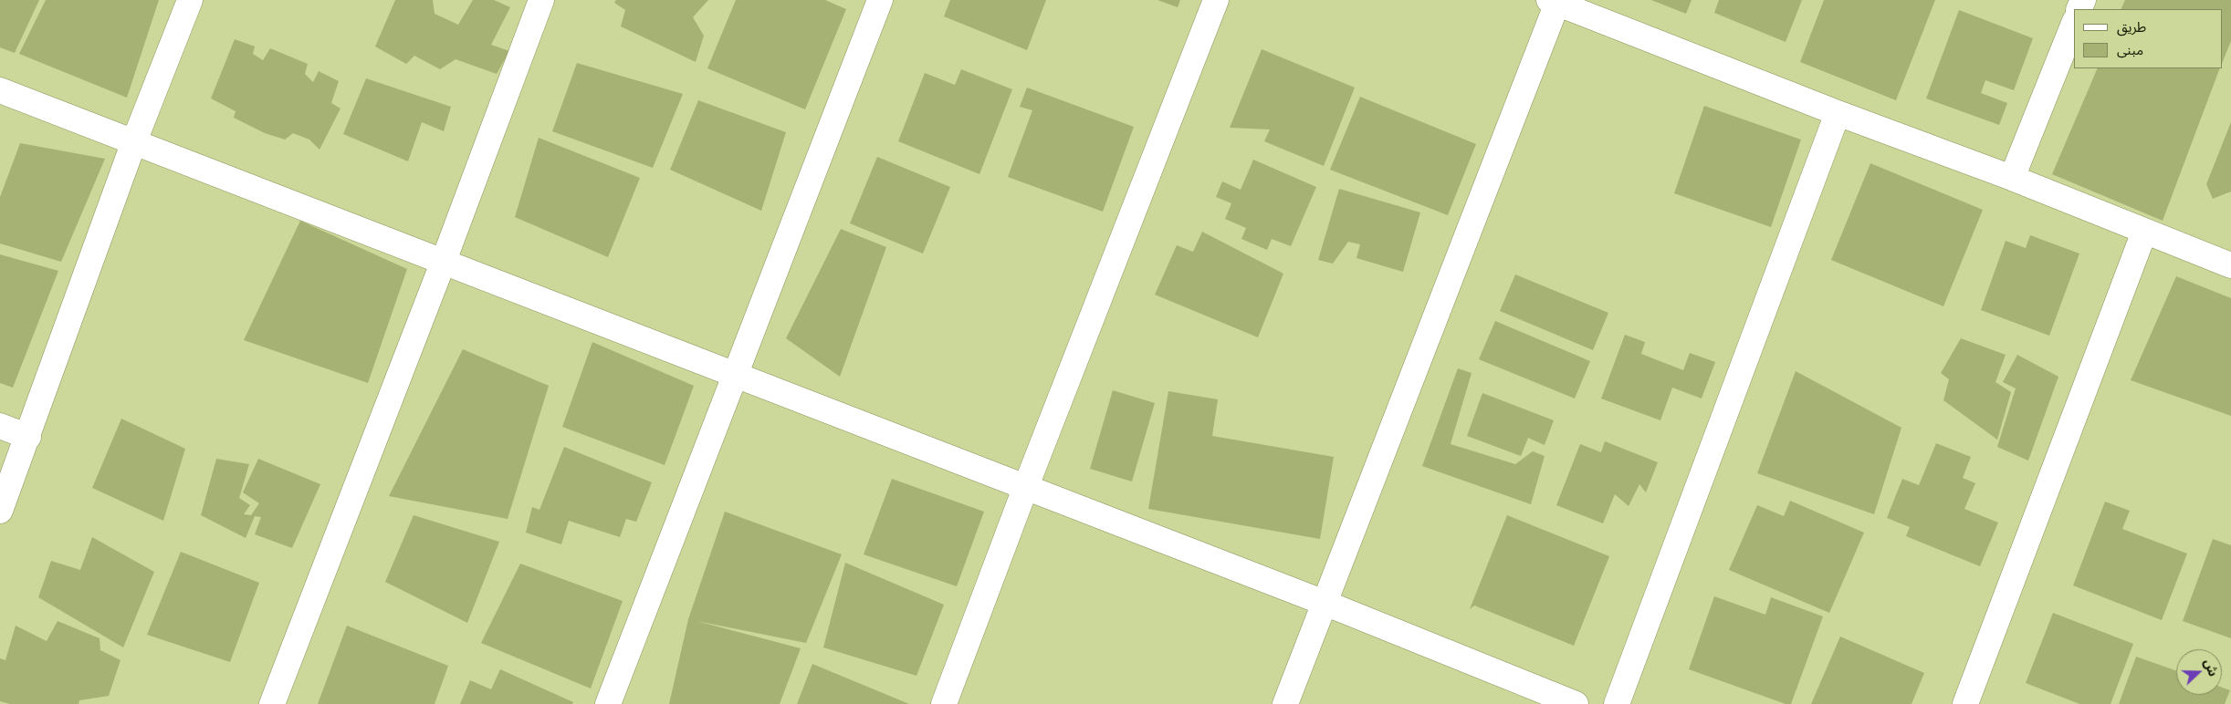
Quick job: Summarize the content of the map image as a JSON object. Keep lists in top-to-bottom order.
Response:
{
  "legend": ["طريق", "مبنى"],
  "north": "right"
}
